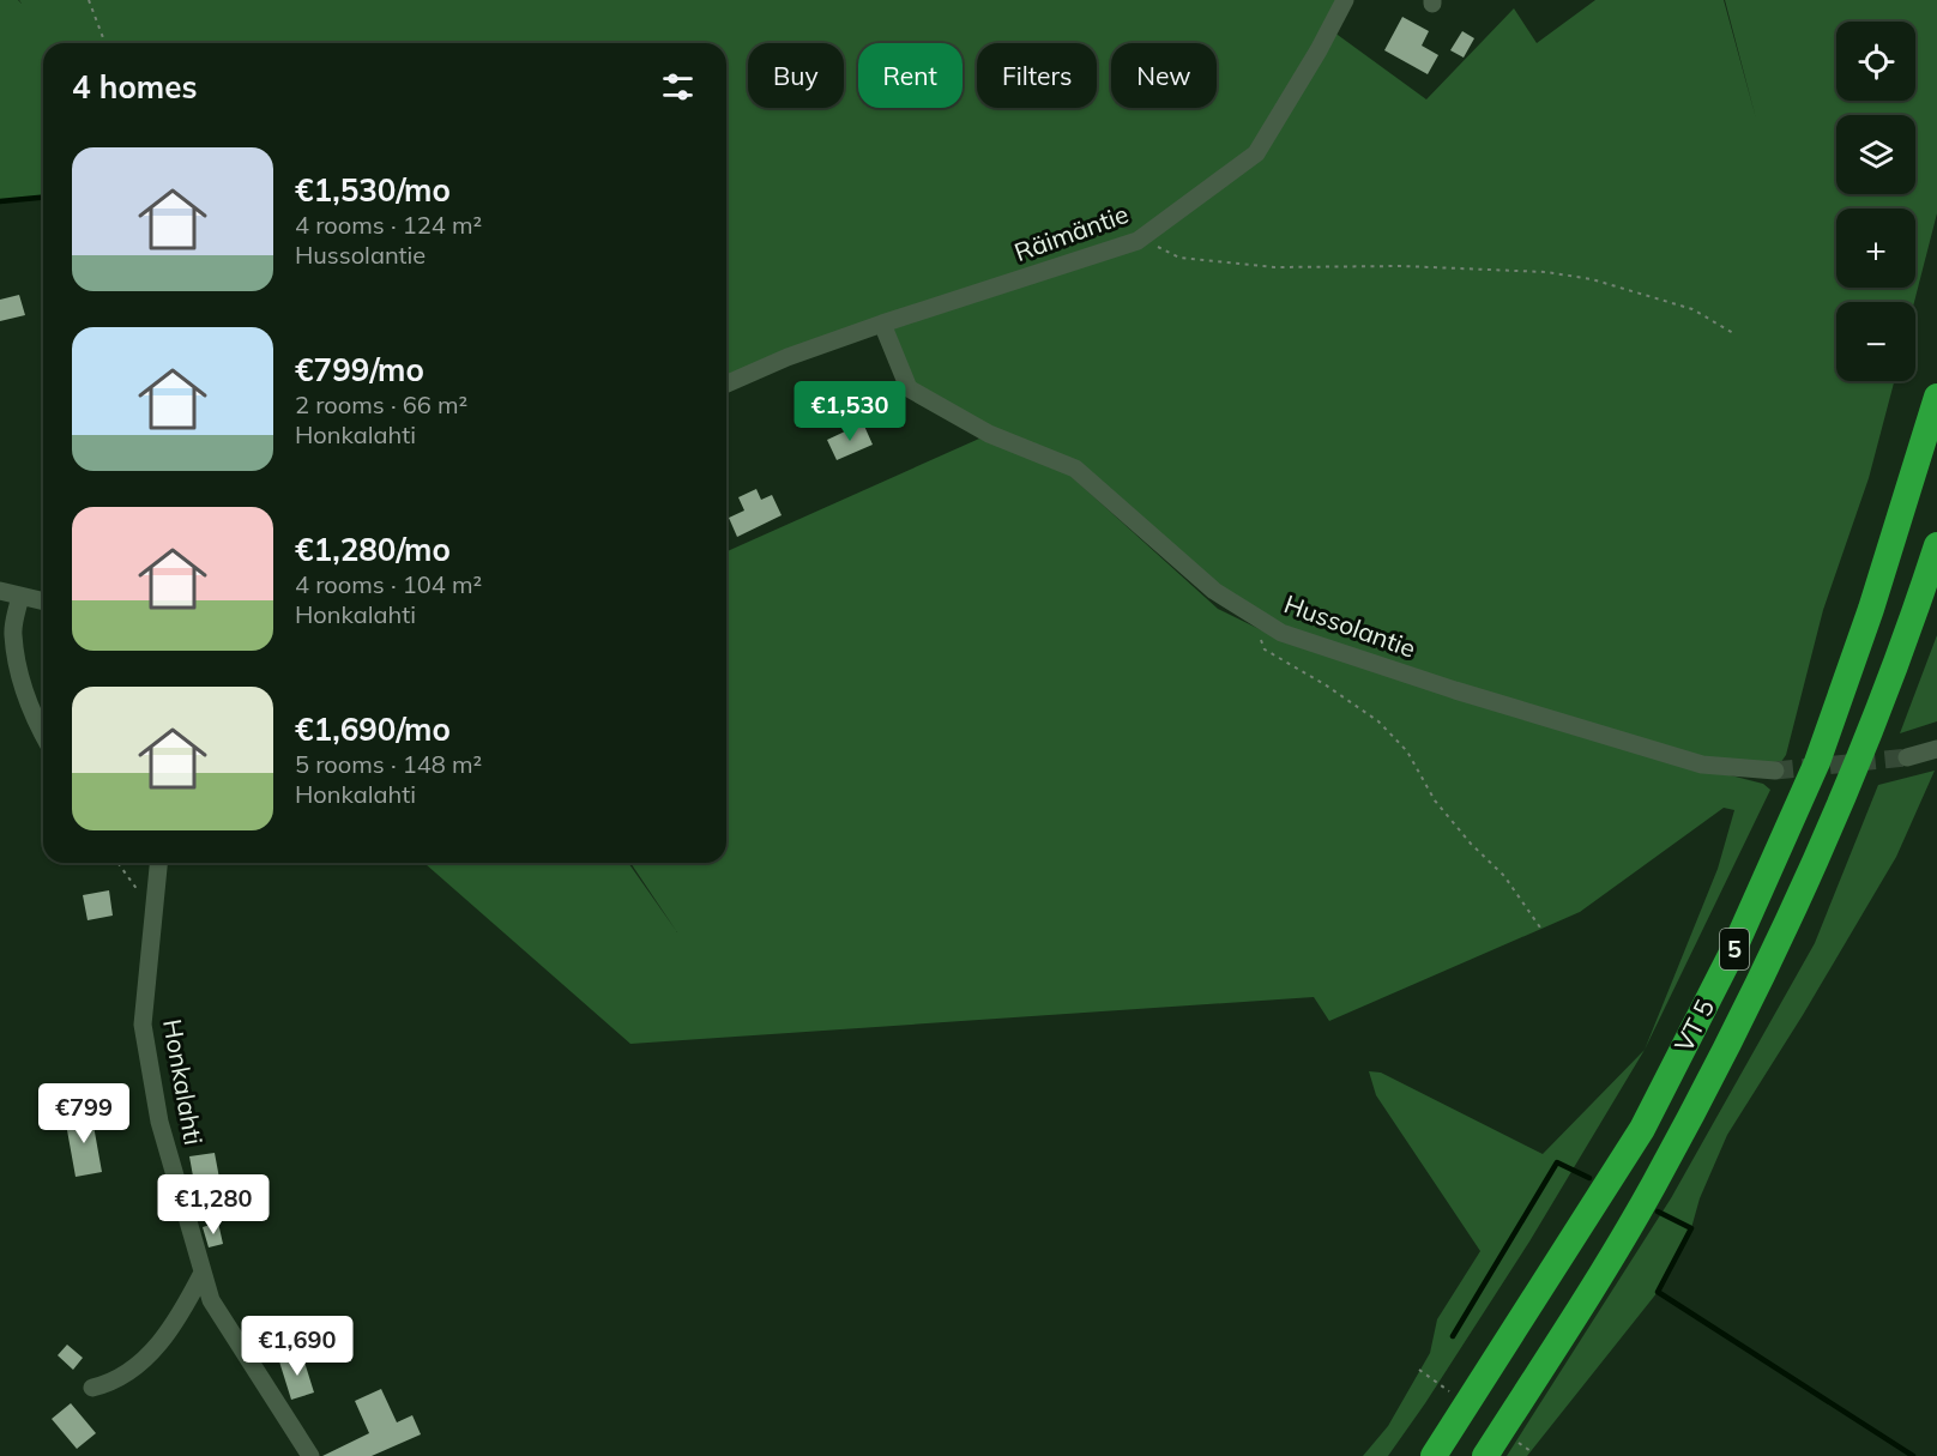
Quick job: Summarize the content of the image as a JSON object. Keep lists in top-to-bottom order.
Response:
{
  "streets": {
    "highway": ["5", "VT 5"],
    "street": ["Räimäntie", "Hussolantie", "Honkalahti"]
  },
  "crossings": [
    ["Räimäntie", "Hussolantie"]
  ],
  "page": {
    "map_buttons": ["+", "−"],
    "chip": [
      "Buy",
      "Rent",
      "Filters",
      "New"
    ],
    "heading": "4 homes",
    "list": [
      {
        "name": "€1,530/mo",
        "note": "4 rooms · 124 m² · Hussolantie"
      },
      {
        "name": "€799/mo",
        "note": "2 rooms · 66 m² · Honkalahti"
      },
      {
        "name": "€1,280/mo",
        "note": "4 rooms · 104 m² · Honkalahti"
      },
      {
        "name": "€1,690/mo",
        "note": "5 rooms · 148 m² · Honkalahti"
      }
    ],
    "price": [
      "€1,530",
      "€799",
      "€1,280",
      "€1,690"
    ]
  }
}
